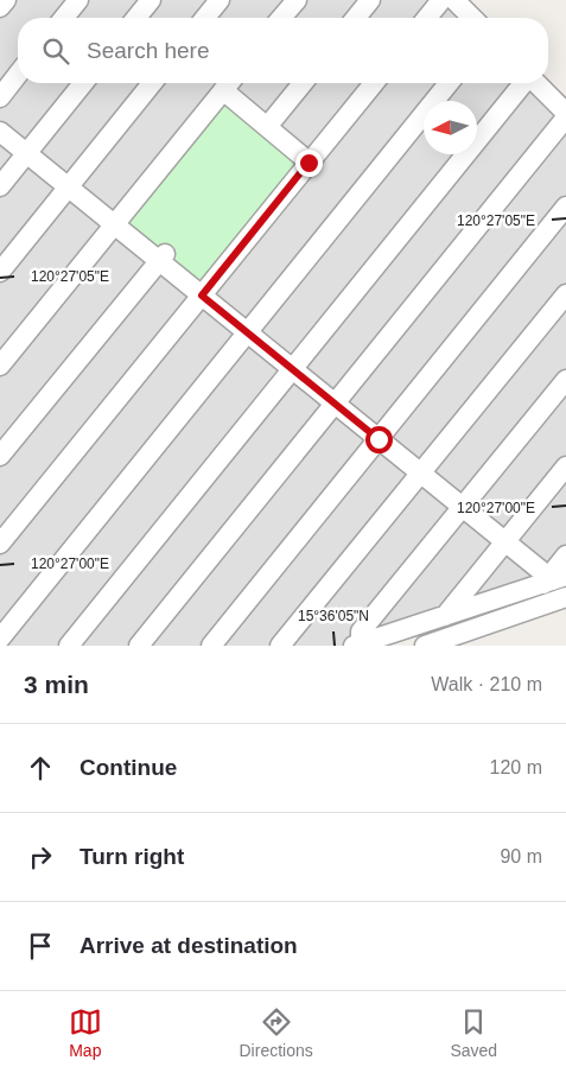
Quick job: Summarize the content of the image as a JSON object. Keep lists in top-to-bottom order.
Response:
{
  "north": "left",
  "page": {
    "search": "Search here",
    "heading": ["3 min", "Walk · 210 m"],
    "list": [
      ["Continue", "120 m"],
      ["Turn right", "90 m"],
      "Arrive at destination"
    ],
    "nav": ["Map", "Directions", "Saved"]
  },
  "coordinates": ["120°27'05\"E", "120°27'00\"E", "15°36'05\"N"]
}
